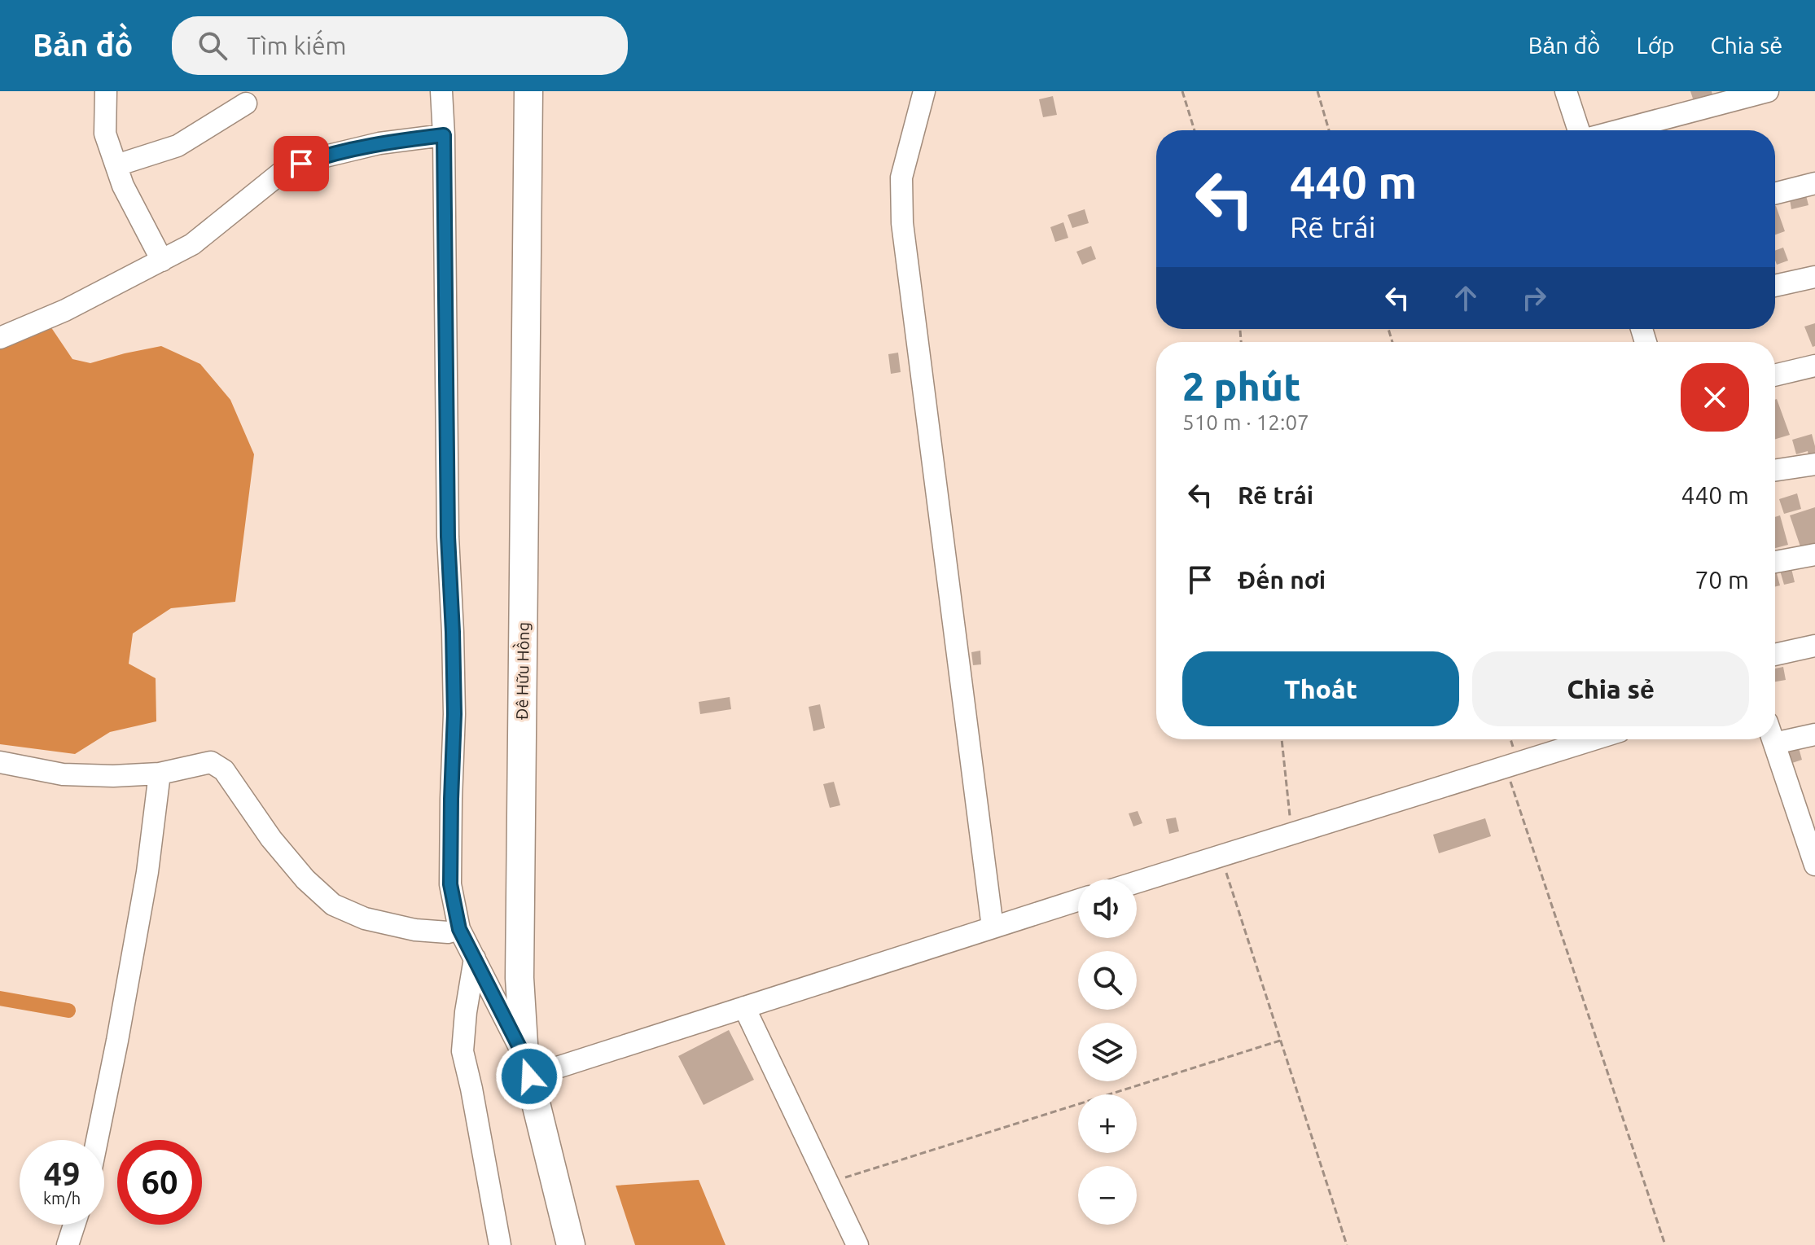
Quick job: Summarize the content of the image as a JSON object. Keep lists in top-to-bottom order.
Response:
{
  "streets": {
    "main road": ["Đê Hữu Hồng"]
  },
  "page": {
    "header": "Bản đồ",
    "search": "Tìm kiếm",
    "nav": ["Bản đồ", "Lớp", "Chia sẻ"],
    "turn": ["440 m", "Rẽ trái"],
    "heading": ["2 phút", "510 m · 12:07"],
    "list": [
      {
        "name": "Rẽ trái",
        "value": "440 m"
      },
      {
        "name": "Đến nơi",
        "value": "70 m"
      }
    ],
    "buttons": ["Thoát", "Chia sẻ"],
    "map_buttons": ["+", "−"],
    "speed": "49 km/h",
    "limit": "60"
  }
}
